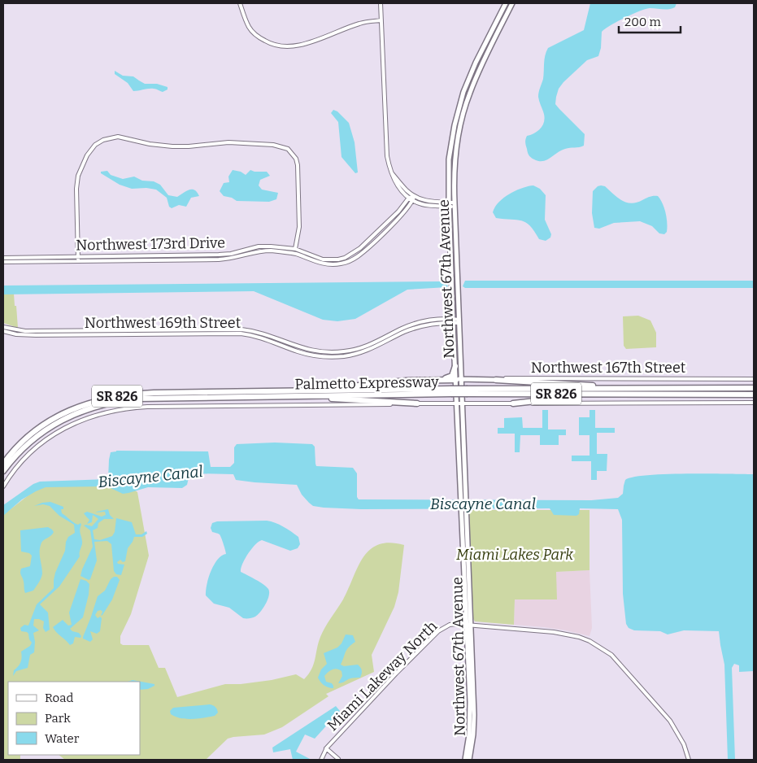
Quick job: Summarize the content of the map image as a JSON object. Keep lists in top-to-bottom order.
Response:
{
  "streets": {
    "highway": ["Palmetto Expressway", "SR 826"],
    "main road": ["Northwest 67th Avenue", "Northwest 167th Street"],
    "street": ["Northwest 173rd Drive", "Northwest 169th Street", "Miami Lakeway North"]
  },
  "crossings": [
    ["Northwest 67th Avenue", "Northwest 169th Street"],
    ["Northwest 67th Avenue", "Northwest 167th Street"],
    ["Northwest 67th Avenue", "Miami Lakeway North"]
  ],
  "water": ["Biscayne Canal"],
  "parks": ["Miami Lakes Park"],
  "legend": ["Road", "Park", "Water"],
  "scale_bar": "200 m"
}
